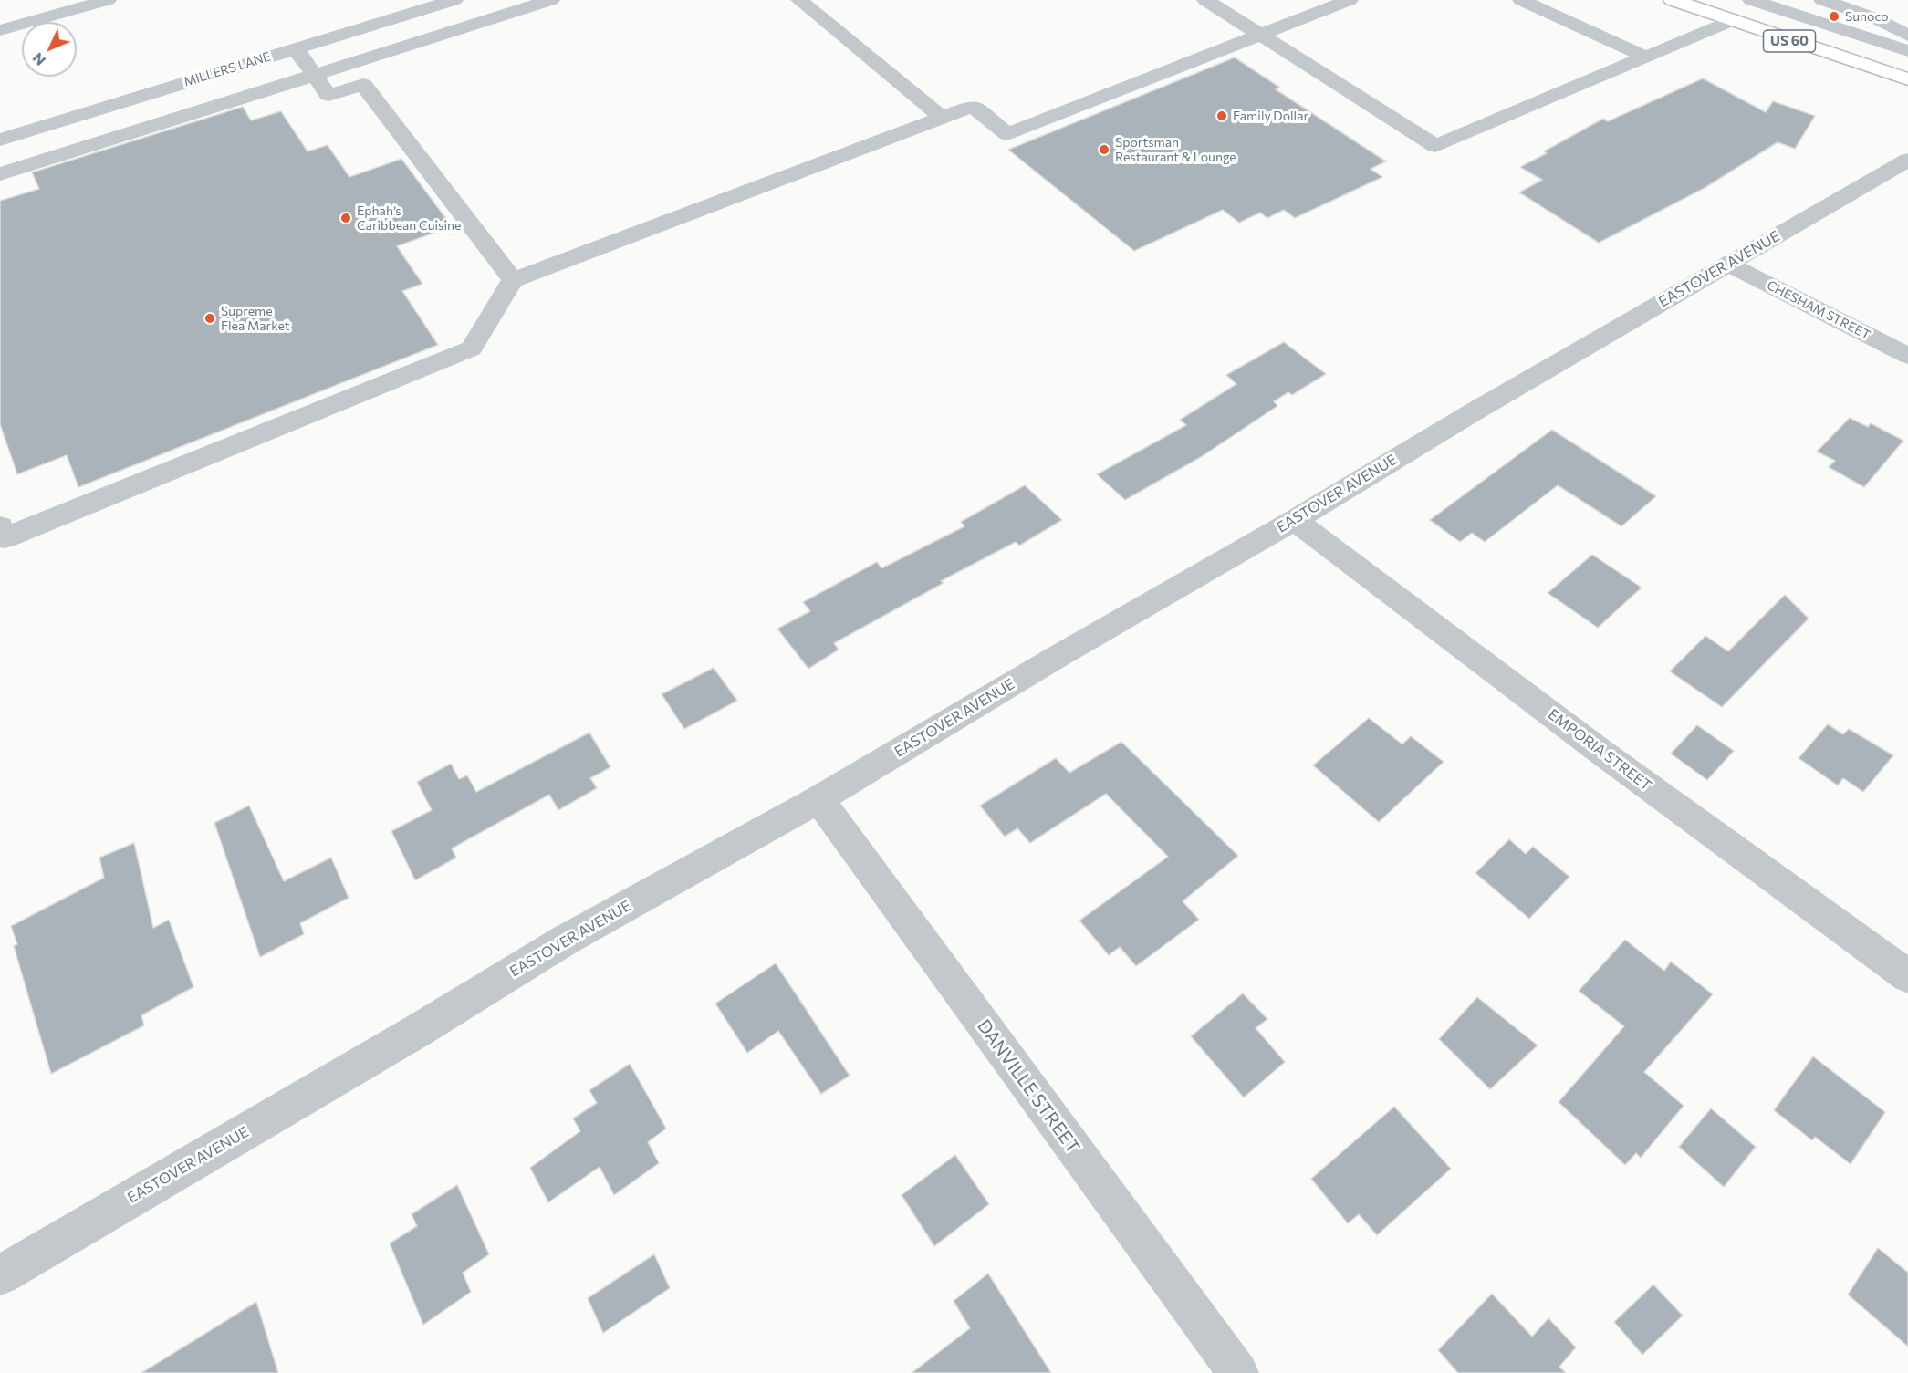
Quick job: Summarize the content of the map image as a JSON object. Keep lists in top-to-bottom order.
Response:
{
  "streets": {
    "main road": ["US 60"],
    "street": [
      "MILLERS LANE",
      "EASTOVER AVENUE",
      "CHESHAM STREET",
      "EMPORIA STREET",
      "DANVILLE STREET"
    ]
  },
  "crossings": [
    ["EASTOVER AVENUE", "CHESHAM STREET"],
    ["EASTOVER AVENUE", "EMPORIA STREET"],
    ["EASTOVER AVENUE", "DANVILLE STREET"]
  ],
  "places": [
    "Sunoco",
    "Family Dollar",
    "Sportsman Restaurant & Lounge",
    "Ephah’s Caribbean Cuisine",
    "Supreme Flea Market"
  ],
  "north": "bottom left"
}
